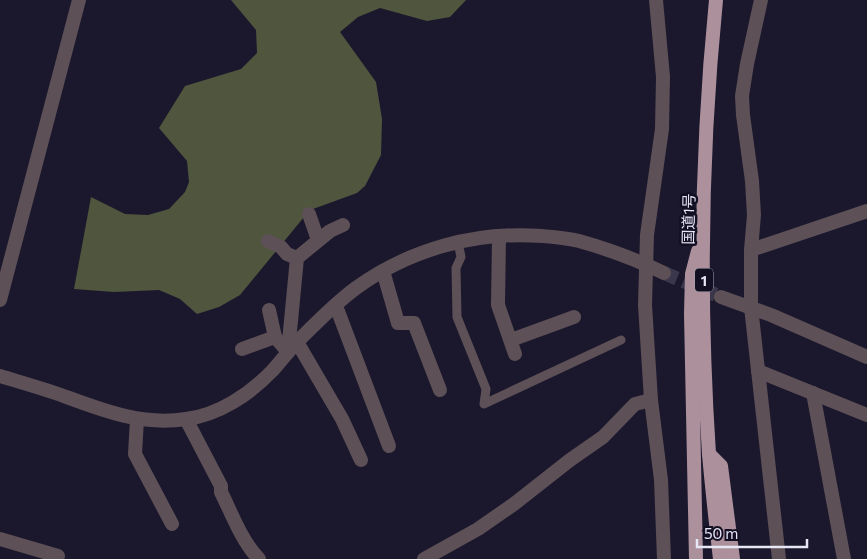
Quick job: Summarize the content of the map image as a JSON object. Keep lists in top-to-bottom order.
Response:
{
  "streets": {
    "highway": ["国道1号", "1"]
  },
  "crossings": [
    ["国道1号", "1"]
  ],
  "scale_bar": "50 m"
}
